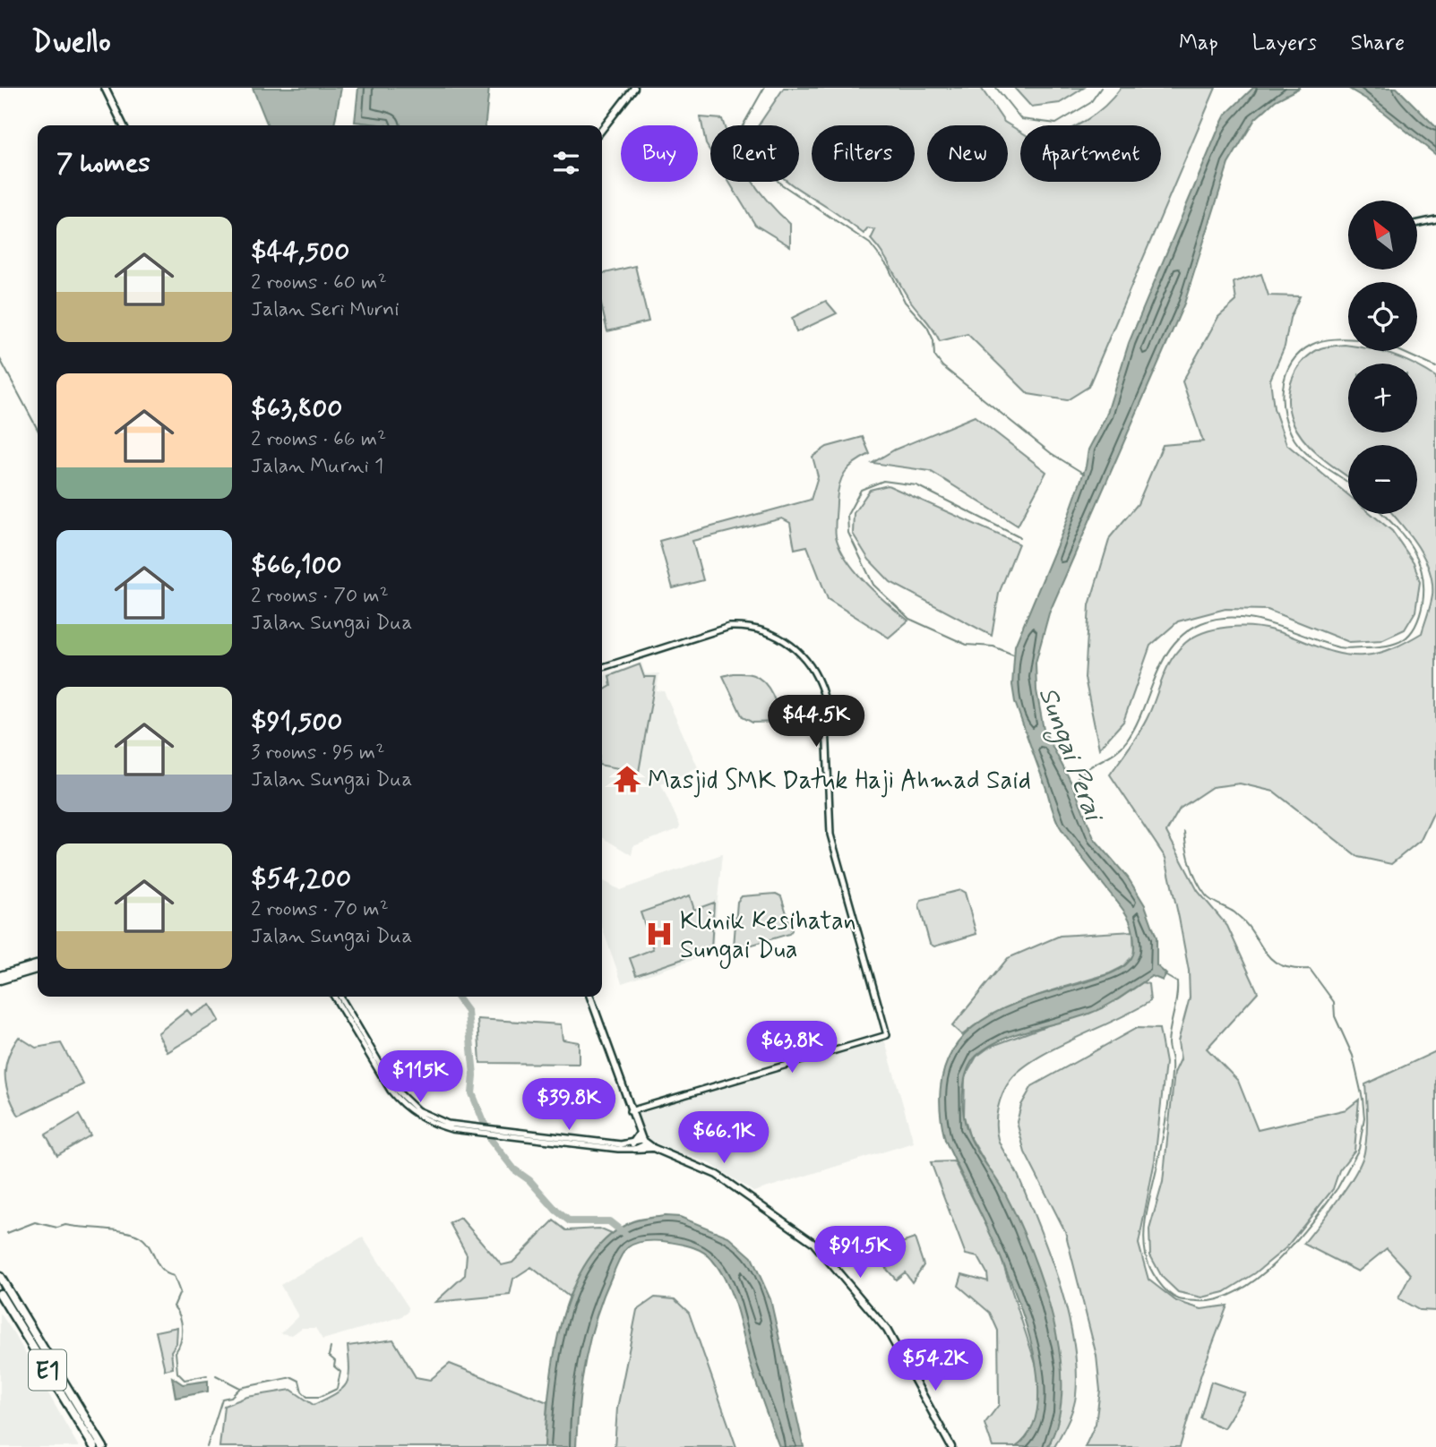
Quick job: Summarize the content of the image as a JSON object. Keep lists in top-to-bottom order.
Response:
{
  "streets": {
    "highway": ["E1"]
  },
  "water": ["Sungai Perai"],
  "places": {
    "temple": ["Masjid SMK Datuk Haji Ahmad Said"],
    "hospital": ["Klinik Kesihatan Sungai Dua"]
  },
  "north": "top left",
  "page": {
    "header": "Dwello",
    "nav": ["Map", "Layers", "Share"],
    "chip": [
      "Buy",
      "Rent",
      "Filters",
      "New",
      "Apartment"
    ],
    "heading": "7 homes",
    "map_buttons": ["+", "−"],
    "list": [
      {
        "name": "$44,500",
        "note": "2 rooms · 60 m² · Jalan Seri Murni"
      },
      {
        "name": "$63,800",
        "note": "2 rooms · 66 m² · Jalan Murni 1"
      },
      {
        "name": "$66,100",
        "note": "2 rooms · 70 m² · Jalan Sungai Dua"
      },
      {
        "name": "$91,500",
        "note": "3 rooms · 95 m² · Jalan Sungai Dua"
      },
      {
        "name": "$54,200",
        "note": "2 rooms · 70 m² · Jalan Sungai Dua"
      }
    ],
    "price": [
      "$44.5K",
      "$63.8K",
      "$115K",
      "$39.8K",
      "$66.1K",
      "$91.5K",
      "$54.2K"
    ]
  }
}
